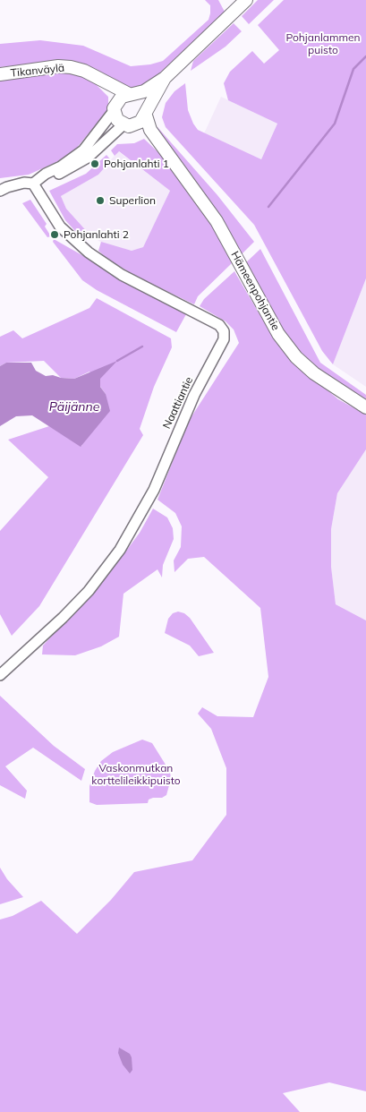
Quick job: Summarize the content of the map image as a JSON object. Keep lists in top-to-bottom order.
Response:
{
  "streets": {
    "main road": ["Tikanväylä", "Hämeenpohjantie"],
    "street": ["Naattiantie"]
  },
  "crossings": [
    ["Tikanväylä", "Hämeenpohjantie"]
  ],
  "water": ["Päijänne"],
  "parks": ["Pohjanlammen puisto", "Vaskonmutkan korttelileikkipuisto"],
  "places": ["Pohjanlahti 1", "Superlion", "Pohjanlahti 2"]
}
